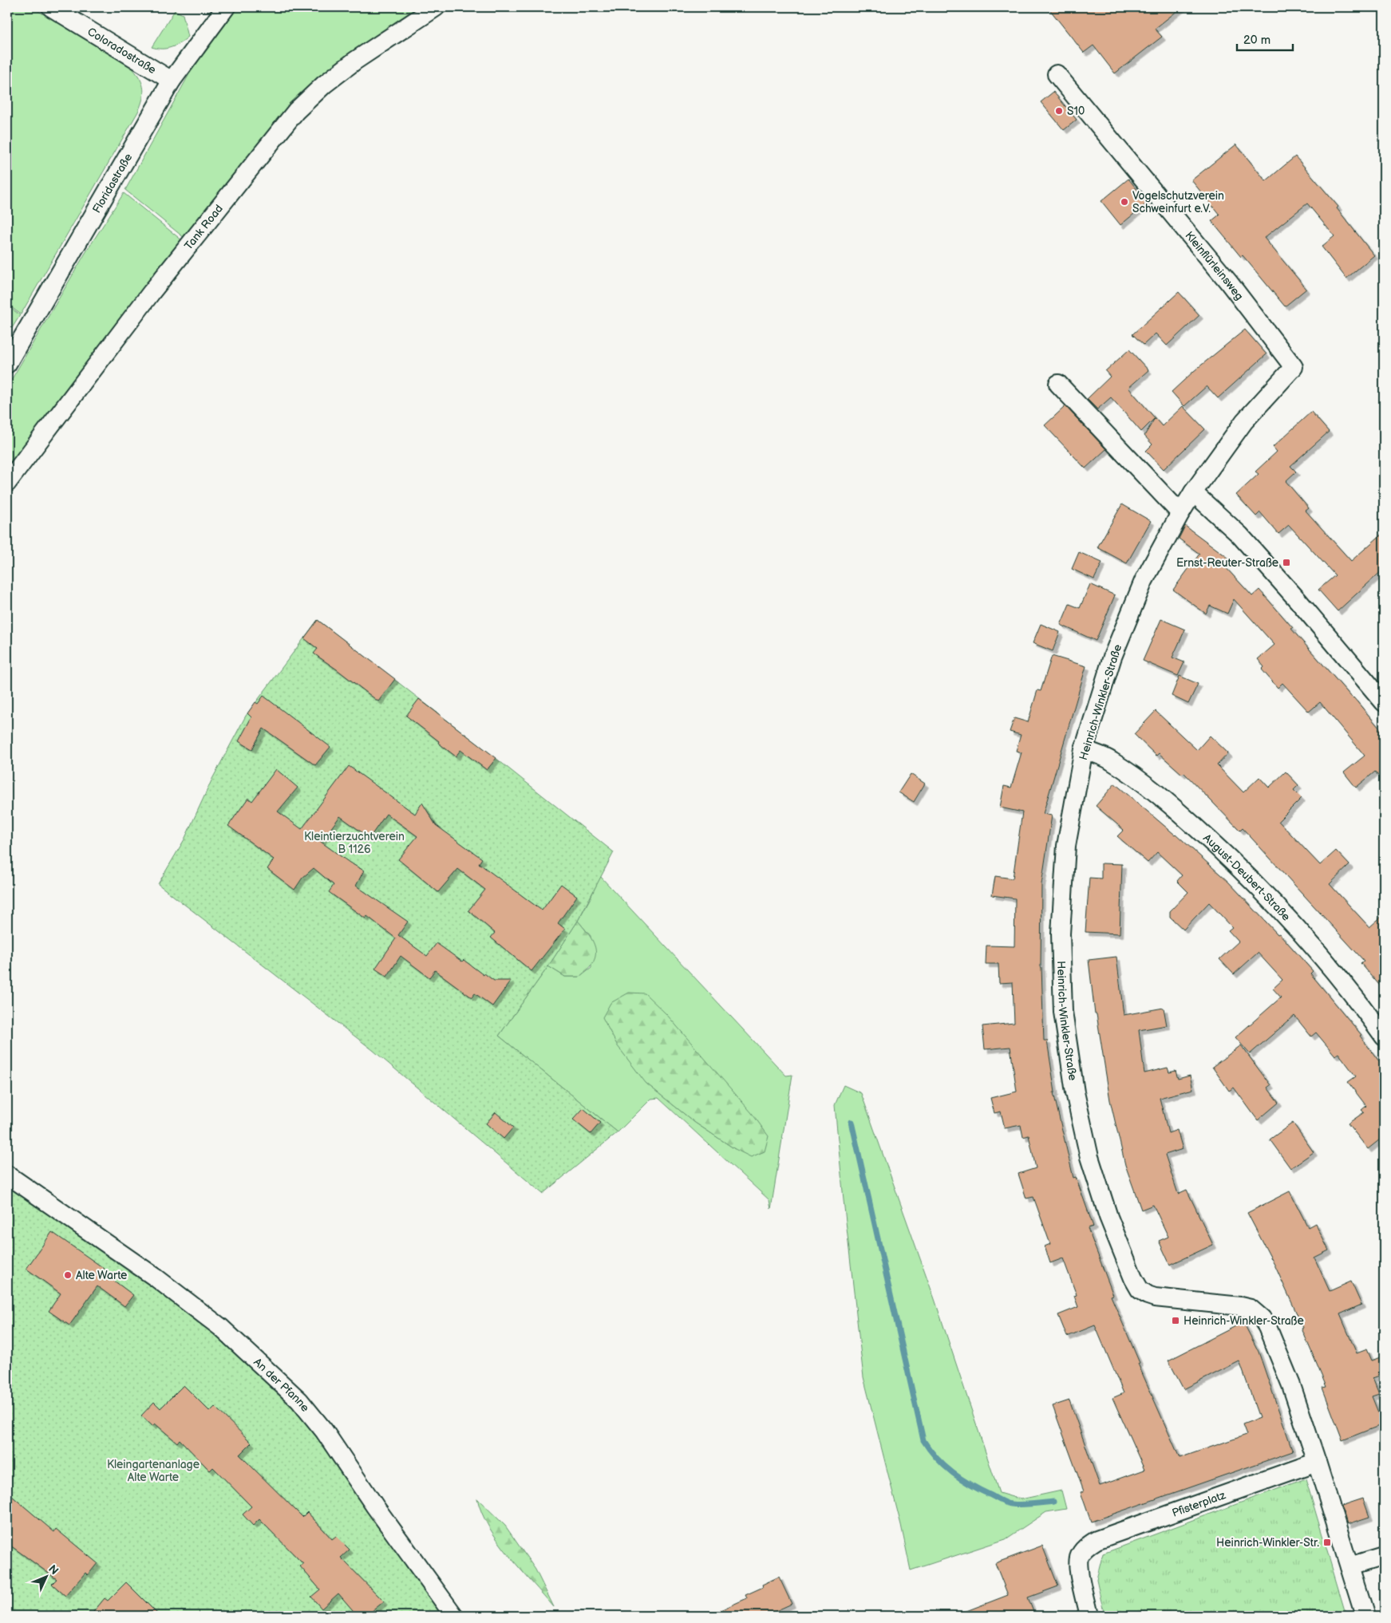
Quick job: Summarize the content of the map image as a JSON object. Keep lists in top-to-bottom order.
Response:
{
  "streets": {
    "street": [
      "Coloradostraße",
      "Floridastraße",
      "Tank Road",
      "Kleinflürleinsweg",
      "Heinrich-Winkler-Straße",
      "August-Deubert-Straße",
      "An der Pfanne",
      "Pfisterplatz"
    ]
  },
  "crossings": [
    ["Coloradostraße", "Floridastraße"],
    ["Kleinflürleinsweg", "Heinrich-Winkler-Straße"],
    ["Heinrich-Winkler-Straße", "August-Deubert-Straße"],
    ["Heinrich-Winkler-Straße", "Pfisterplatz"]
  ],
  "parks": ["Kleintierzuchtverein B 1126", "Kleingartenanlage Alte Warte"],
  "places": {
    "other": ["S10", "Vogelschutzverein Schweinfurt e.V.", "Alte Warte"],
    "transit": ["Ernst-Reuter-Straße", "Heinrich-Winkler-Straße", "Heinrich-Winkler-Str."]
  },
  "scale_bar": "20 m",
  "north": "top right"
}
